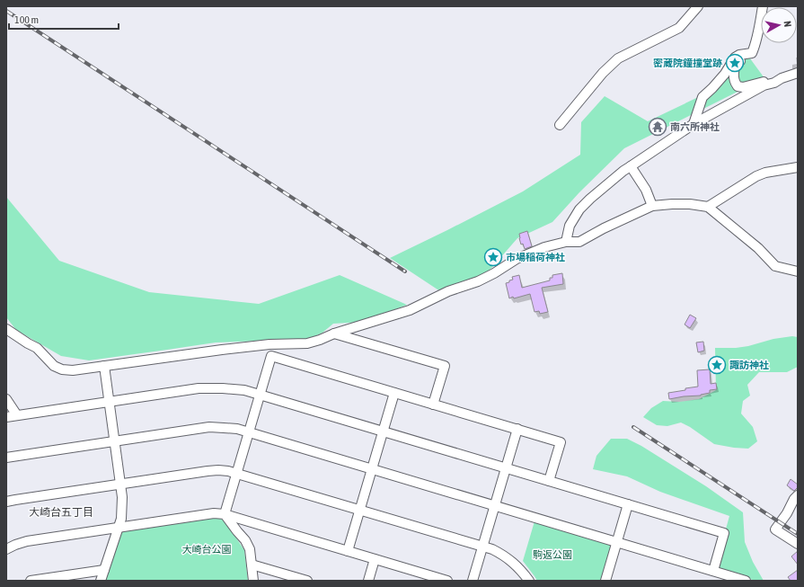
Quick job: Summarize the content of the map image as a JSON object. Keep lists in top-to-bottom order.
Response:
{
  "districts": ["大崎台五丁目"],
  "parks": ["大崎台公園", "駒返公園"],
  "places": {
    "place": ["密蔵院鐘撞堂跡", "市場稲荷神社", "諏訪神社"],
    "temple": ["南六所神社"]
  },
  "scale_bar": "100 m",
  "north": "right"
}
